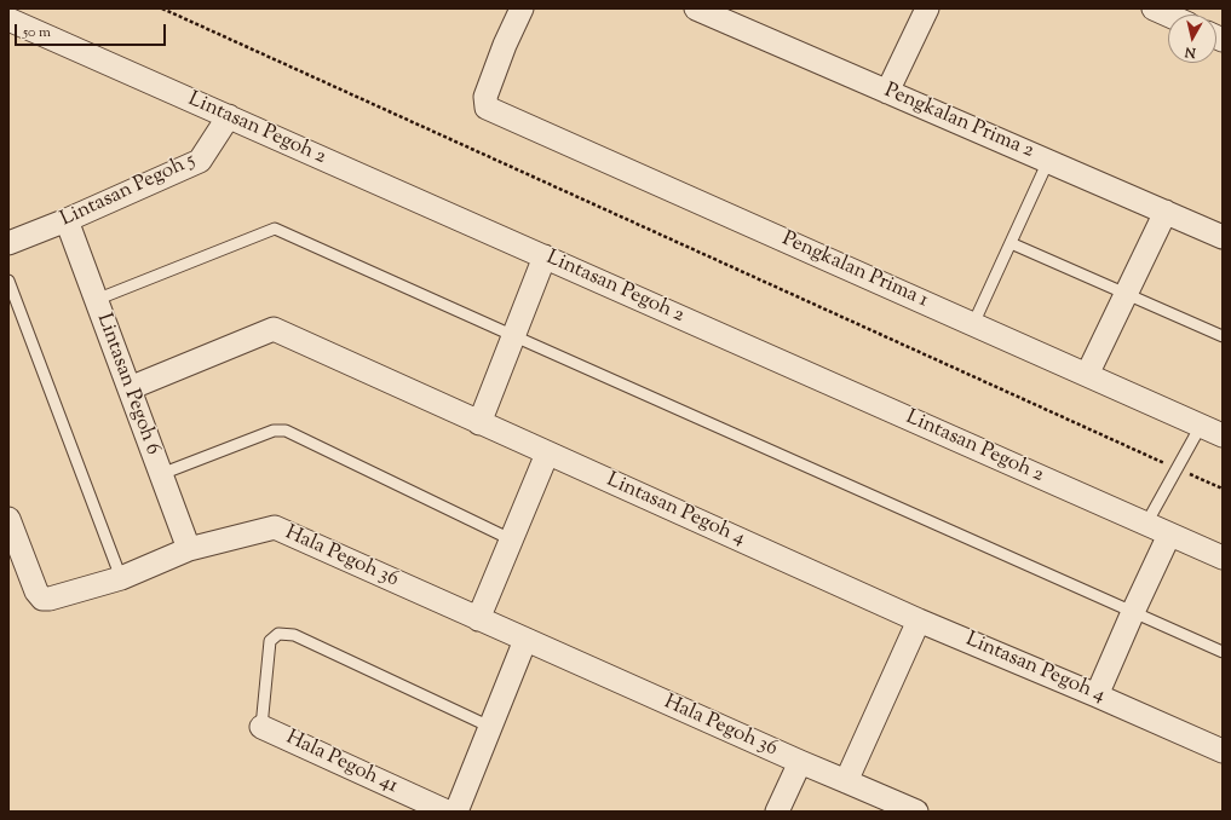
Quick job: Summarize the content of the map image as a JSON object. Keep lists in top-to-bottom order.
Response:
{
  "streets": {
    "street": [
      "Pengkalan Prima 2",
      "Lintasan Pegoh 2",
      "Lintasan Pegoh 5",
      "Pengkalan Prima 1",
      "Lintasan Pegoh 6",
      "Lintasan Pegoh 4",
      "Hala Pegoh 36",
      "Hala Pegoh 41"
    ]
  },
  "crossings": [
    ["Lintasan Pegoh 2", "Lintasan Pegoh 5"],
    ["Lintasan Pegoh 5", "Lintasan Pegoh 6"],
    ["Lintasan Pegoh 6", "Lintasan Pegoh 4"],
    ["Lintasan Pegoh 6", "Hala Pegoh 36"]
  ],
  "scale_bar": "50 m",
  "north": "bottom"
}
